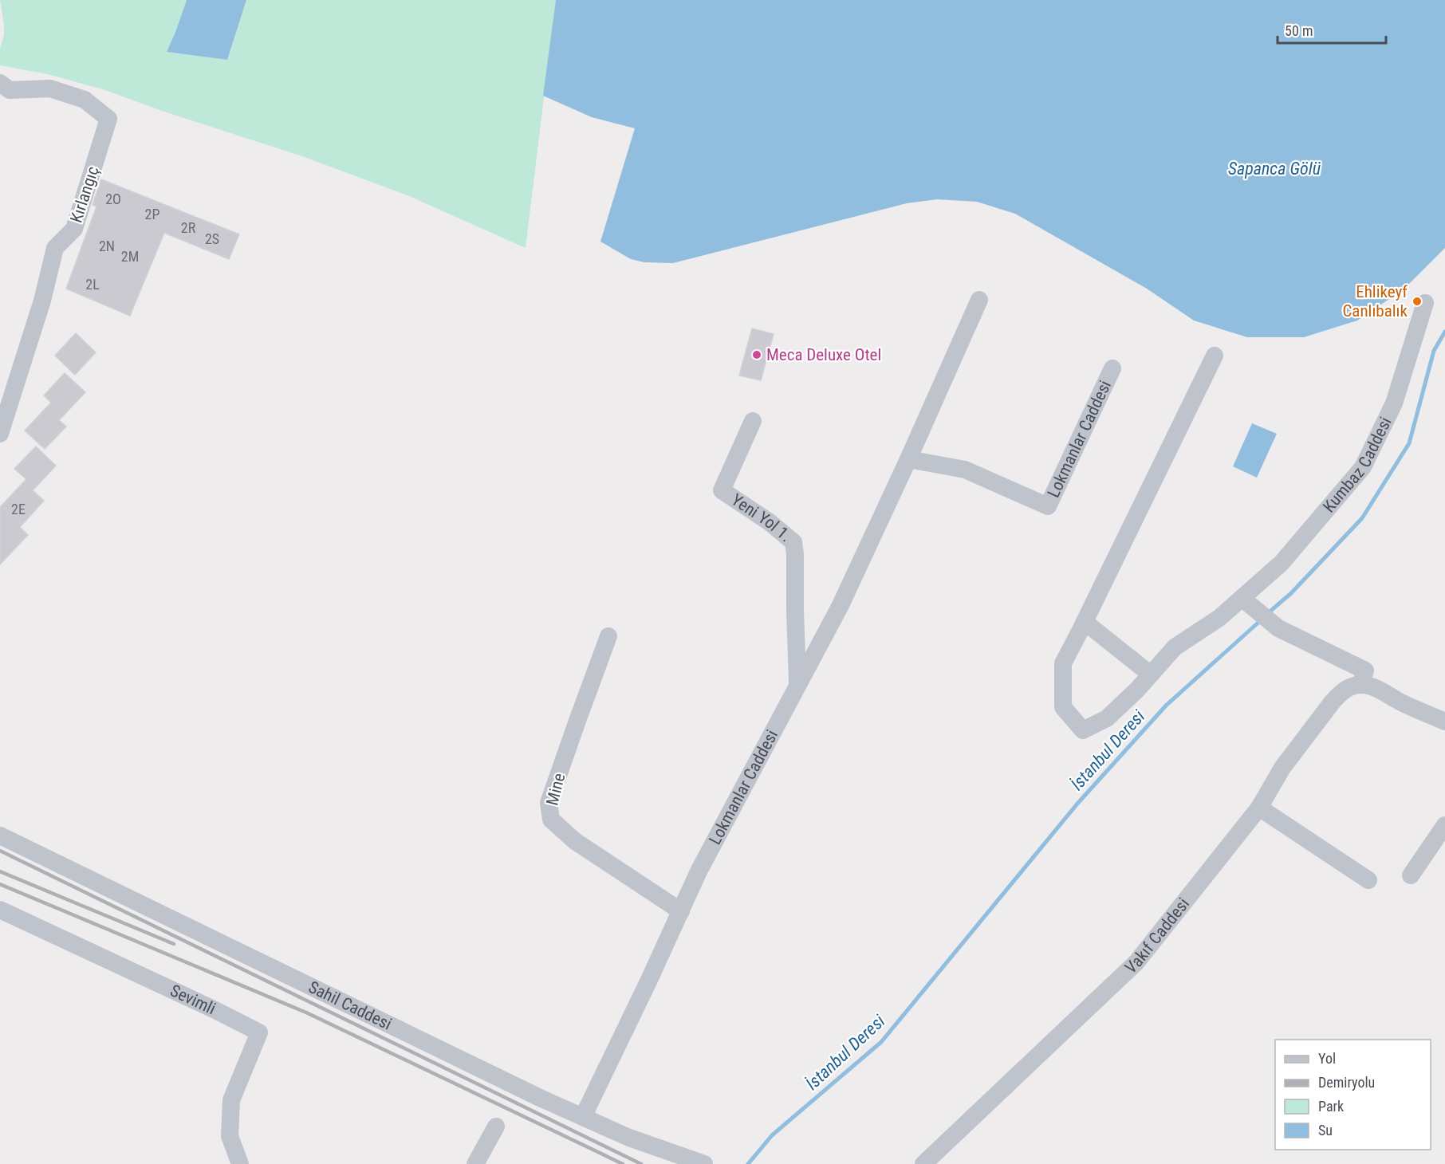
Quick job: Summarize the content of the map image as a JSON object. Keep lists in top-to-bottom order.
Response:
{
  "streets": {
    "street": [
      "Kırlangıç",
      "Lokmanlar Caddesi",
      "Kumbaz Caddesi",
      "Yeni Yol 1.",
      "Mine",
      "Vakıf Caddesi",
      "Sevimli",
      "Sahil Caddesi"
    ]
  },
  "crossings": [
    ["Lokmanlar Caddesi", "Yeni Yol 1."],
    ["Lokmanlar Caddesi", "Mine"],
    ["Lokmanlar Caddesi", "Sahil Caddesi"]
  ],
  "water": ["Sapanca Gölü", "İstanbul Deresi"],
  "places": ["Ehlikeyf Canlıbalık", "Meca Deluxe Otel"],
  "house_numbers": [
    "2O",
    "2P",
    "2R",
    "2S",
    "2N",
    "2M",
    "2L",
    "2E"
  ],
  "legend": [
    "Yol",
    "Demiryolu",
    "Park",
    "Su"
  ],
  "scale_bar": "50 m"
}
